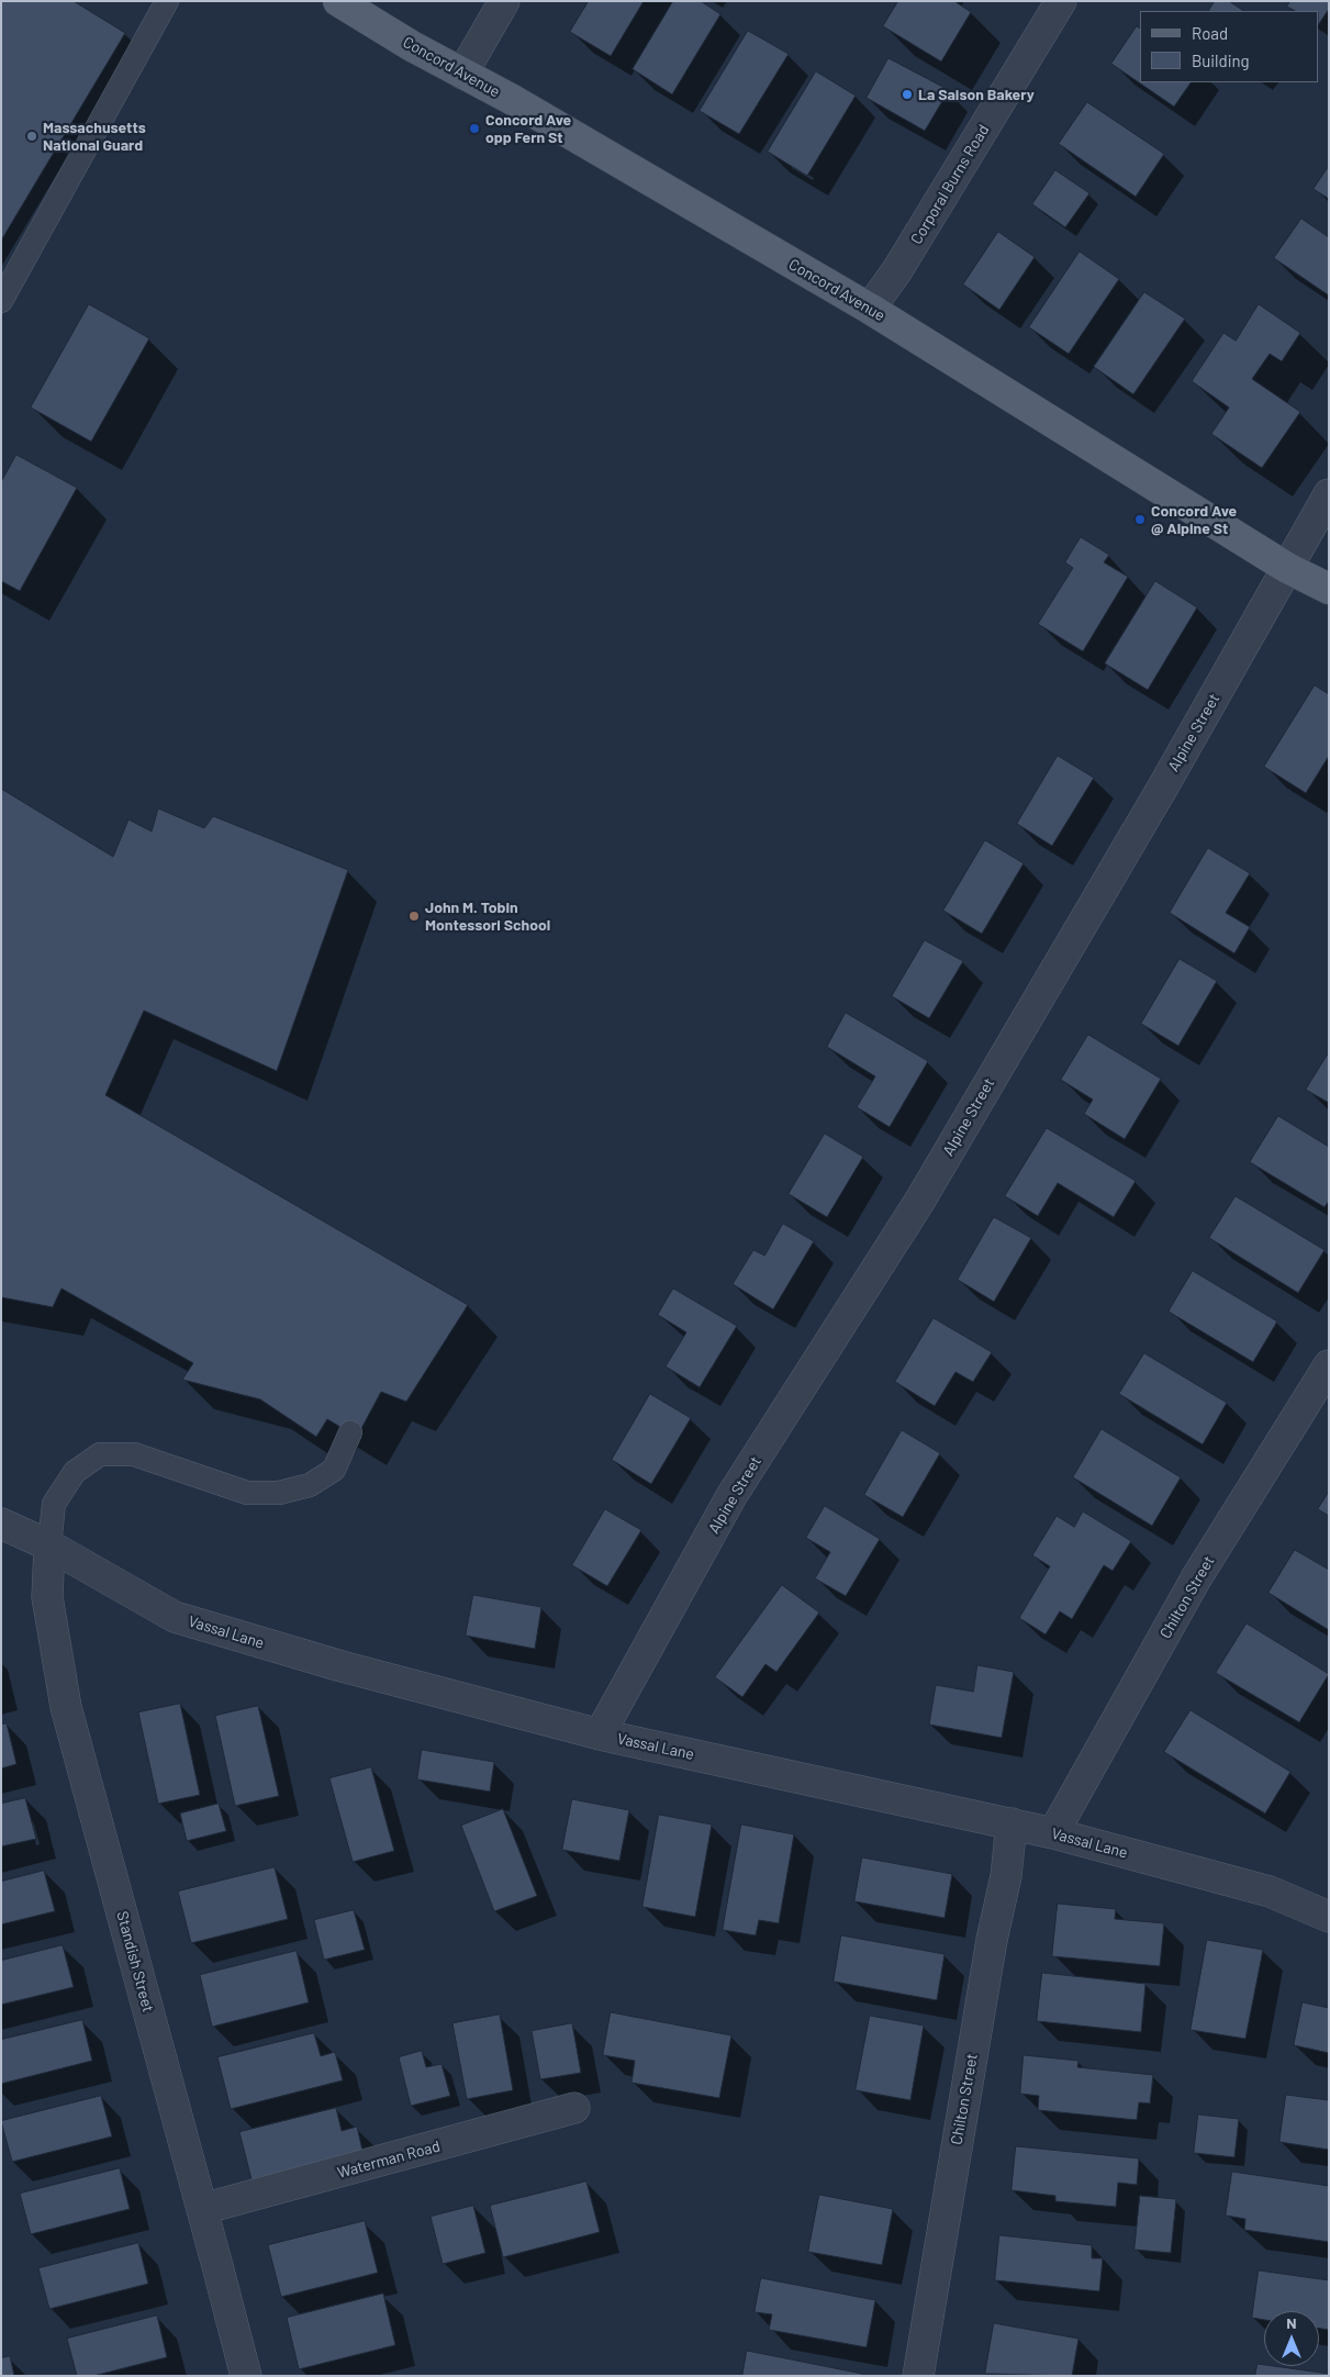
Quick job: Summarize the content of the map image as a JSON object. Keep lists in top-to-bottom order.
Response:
{
  "streets": {
    "main road": ["Concord Avenue"],
    "street": [
      "Corporal Burns Road",
      "Alpine Street",
      "Chilton Street",
      "Vassal Lane",
      "Standish Street",
      "Waterman Road"
    ]
  },
  "crossings": [
    ["Concord Avenue", "Corporal Burns Road"],
    ["Concord Avenue", "Alpine Street"],
    ["Alpine Street", "Vassal Lane"],
    ["Chilton Street", "Vassal Lane"],
    ["Vassal Lane", "Standish Street"],
    ["Standish Street", "Waterman Road"]
  ],
  "places": [
    "La Saison Bakery",
    "Concord Ave opp Fern St",
    "Massachusetts National Guard",
    "Concord Ave @ Alpine St",
    "John M. Tobin Montessori School"
  ],
  "legend": ["Road", "Building"],
  "north": "top"
}
